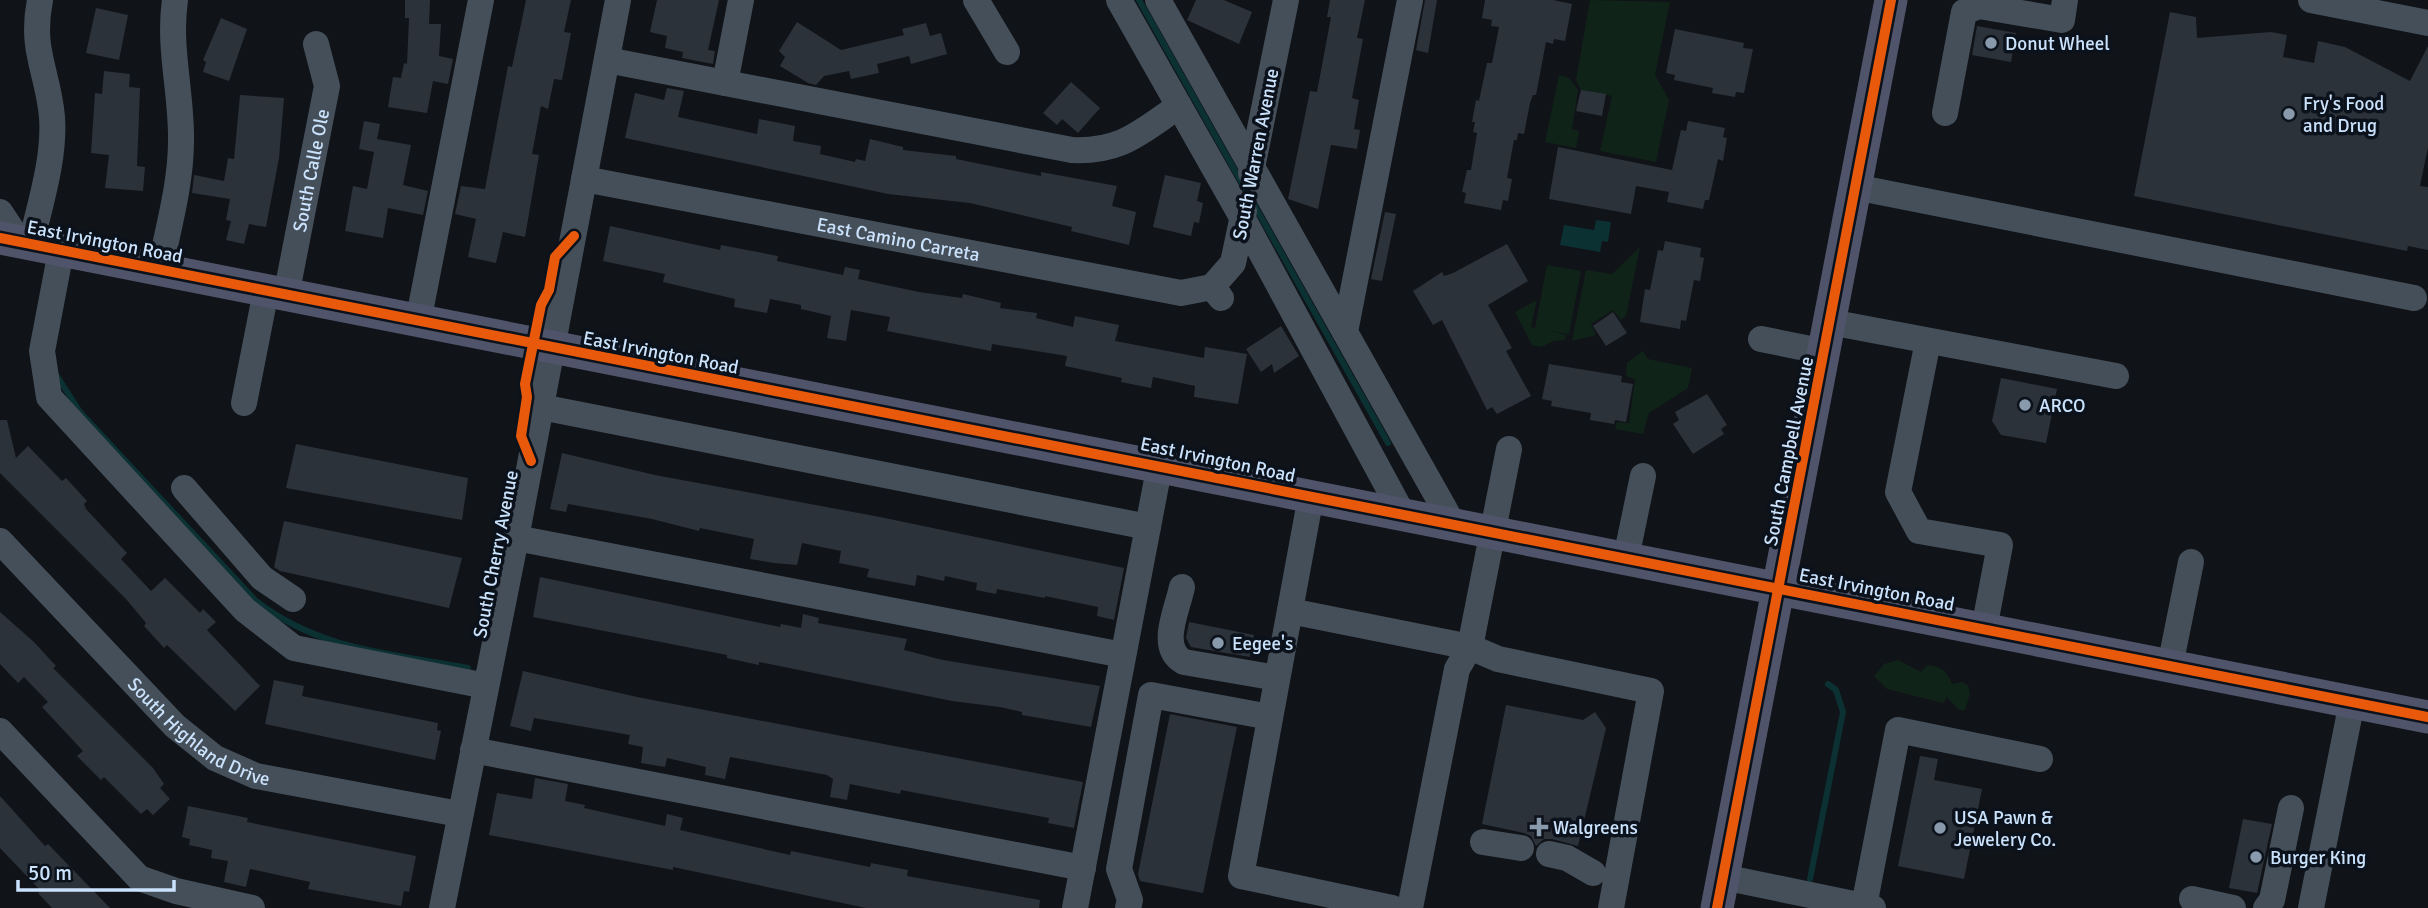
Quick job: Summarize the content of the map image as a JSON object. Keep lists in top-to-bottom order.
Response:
{
  "streets": {
    "main road": ["East Irvington Road", "South Campbell Avenue"],
    "street": [
      "South Warren Avenue",
      "South Calle Ole",
      "East Camino Carreta",
      "South Cherry Avenue",
      "South Highland Drive"
    ]
  },
  "crossings": [
    ["South Warren Avenue", "East Camino Carreta"],
    ["South Calle Ole", "East Irvington Road"],
    ["East Camino Carreta", "South Cherry Avenue"],
    ["East Irvington Road", "South Campbell Avenue"],
    ["East Irvington Road", "South Cherry Avenue"],
    ["South Cherry Avenue", "South Highland Drive"]
  ],
  "places": {
    "other": [
      "Donut Wheel",
      "Fry's Food and Drug",
      "ARCO",
      "Eegee's",
      "USA Pawn & Jewelery Co.",
      "Burger King"
    ],
    "health": ["Walgreens"]
  },
  "scale_bar": "50 m"
}
